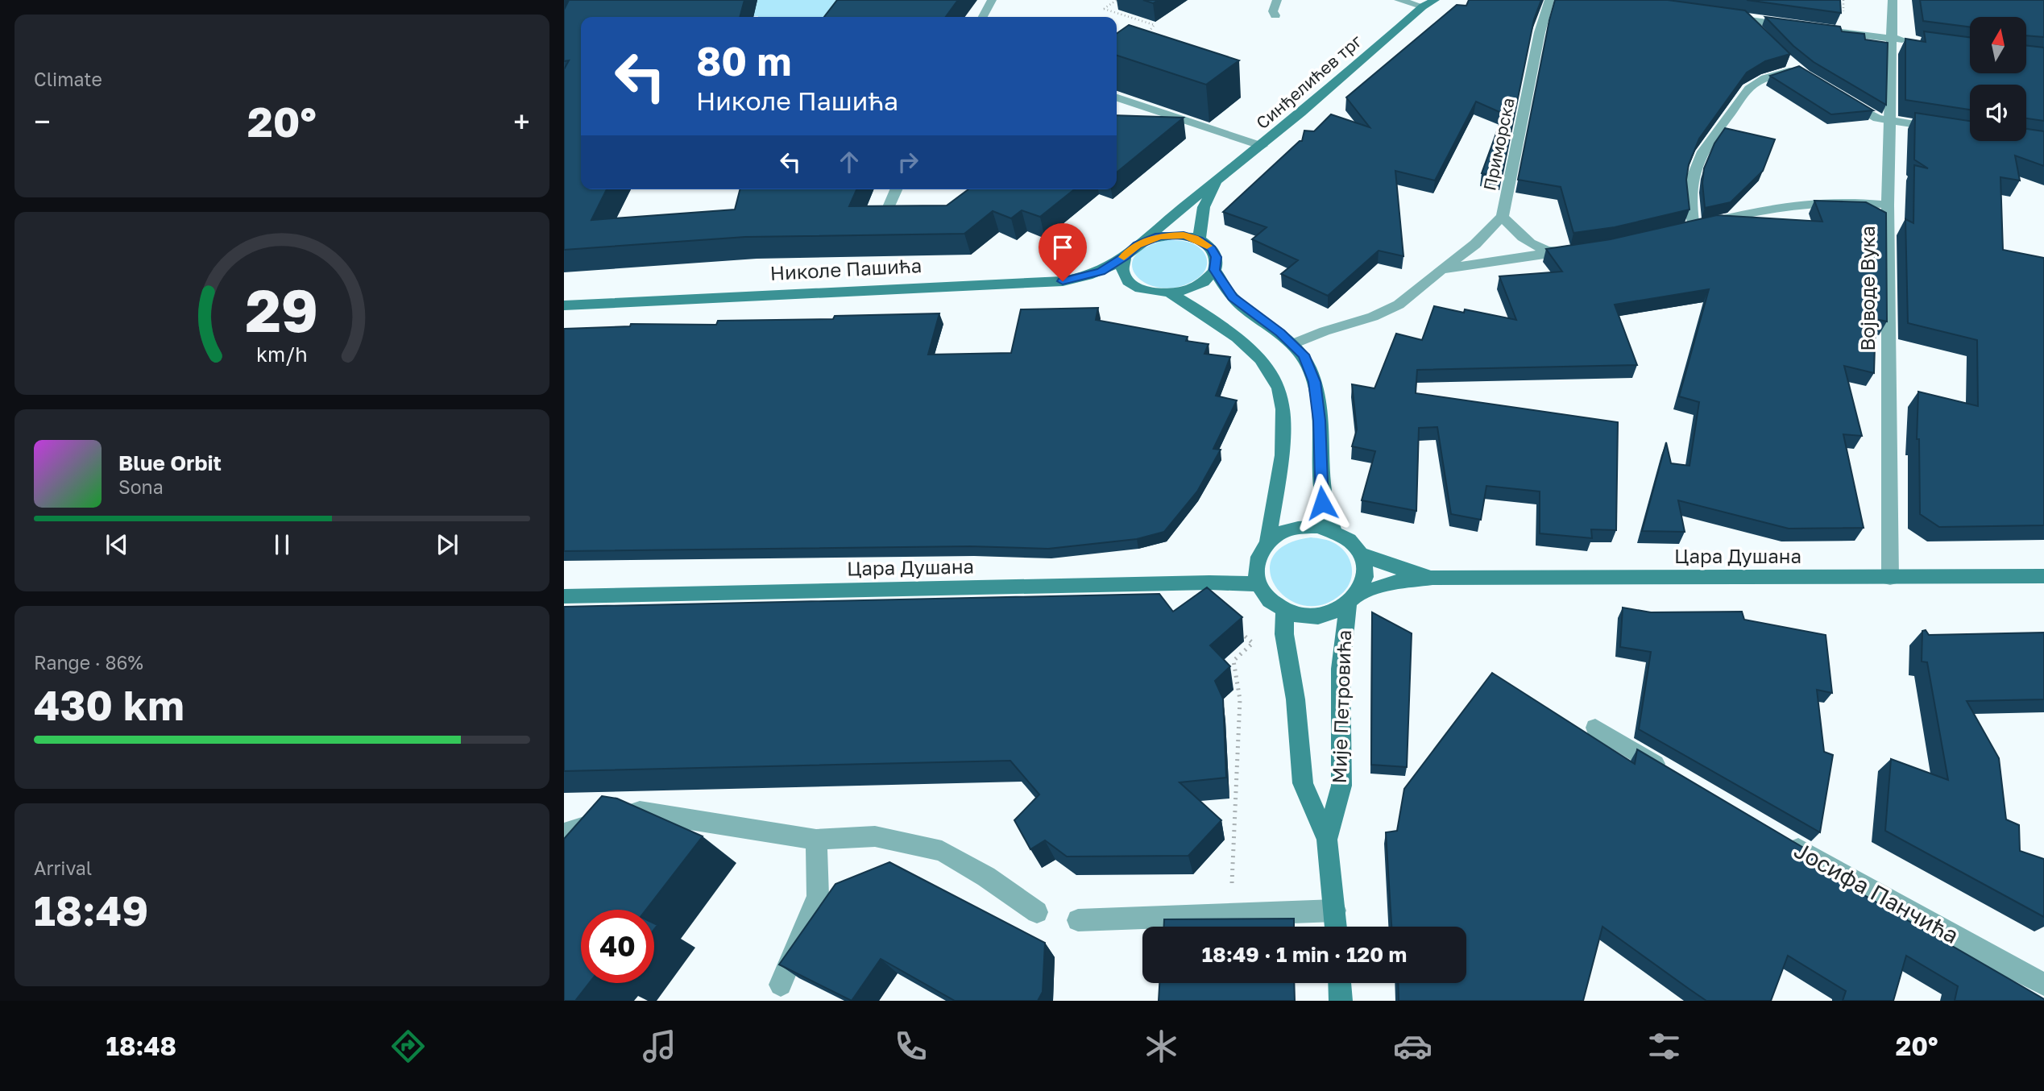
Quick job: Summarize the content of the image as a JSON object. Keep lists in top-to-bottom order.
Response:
{
  "streets": {
    "street": [
      "Синђелићев трг",
      "Приморска",
      "Николе Пашића",
      "Војводе Вука",
      "Цара Душана",
      "Мије Петровића",
      "Јосифа Панчића"
    ]
  },
  "crossings": [
    ["Синђелићев трг", "Николе Пашића"],
    ["Војводе Вука", "Цара Душана"],
    ["Цара Душана", "Мије Петровића"]
  ],
  "north": "top",
  "page": {
    "tile": [
      "Climate",
      ["Range · 86%", "430 km"],
      ["Arrival", "18:49"]
    ],
    "turn": ["80 m", "Николе Пашића"],
    "heat": ["−", "20°", "+"],
    "song": ["Blue Orbit", "Sona"],
    "limit": "40",
    "trip": "18:49 · 1 min · 120 m",
    "tabs": ["18:48", "20°"],
    "gauge": ["29", "km/h"]
  }
}
